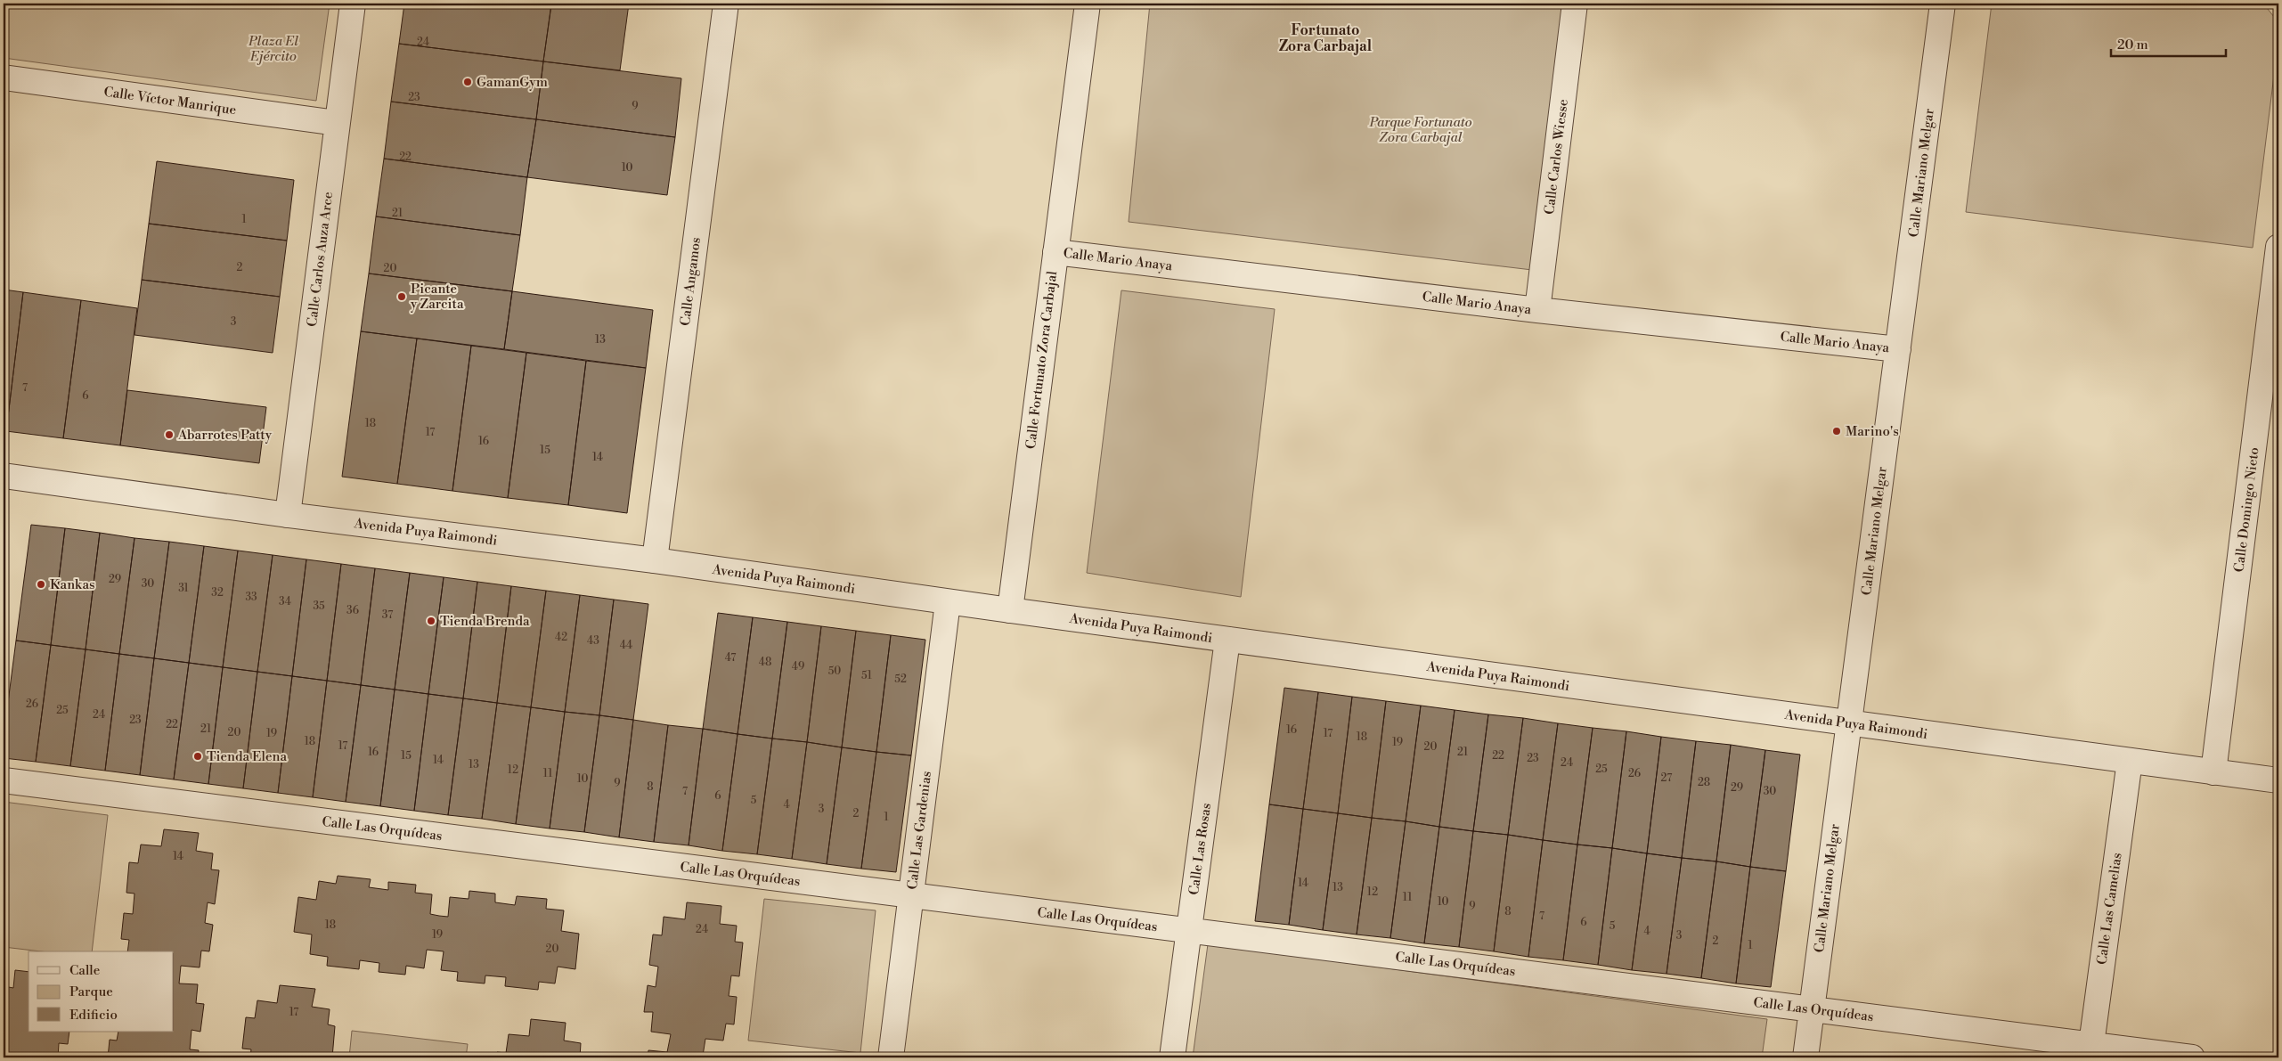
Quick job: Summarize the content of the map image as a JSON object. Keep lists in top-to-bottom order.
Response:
{
  "streets": {
    "street": [
      "Calle Víctor Manrique",
      "Calle Carlos Wiesse",
      "Calle Mariano Melgar",
      "Calle Carlos Auza Arce",
      "Calle Mario Anaya",
      "Calle Angamos",
      "Calle Fortunato Zora Carbajal",
      "Calle Domingo Nieto",
      "Avenida Puya Raimondi",
      "Calle Las Orquídeas",
      "Calle Las Gardenias",
      "Calle Las Rosas",
      "Calle Las Camelias"
    ]
  },
  "crossings": [
    ["Calle Víctor Manrique", "Calle Carlos Auza Arce"],
    ["Calle Carlos Wiesse", "Calle Mario Anaya"],
    ["Calle Mariano Melgar", "Calle Mario Anaya"],
    ["Calle Mariano Melgar", "Avenida Puya Raimondi"],
    ["Calle Mariano Melgar", "Calle Las Orquídeas"],
    ["Calle Carlos Auza Arce", "Avenida Puya Raimondi"],
    ["Calle Mario Anaya", "Calle Fortunato Zora Carbajal"],
    ["Calle Angamos", "Avenida Puya Raimondi"],
    ["Calle Fortunato Zora Carbajal", "Avenida Puya Raimondi"],
    ["Calle Domingo Nieto", "Avenida Puya Raimondi"],
    ["Avenida Puya Raimondi", "Calle Las Gardenias"],
    ["Avenida Puya Raimondi", "Calle Las Rosas"],
    ["Avenida Puya Raimondi", "Calle Las Camelias"],
    ["Calle Las Orquídeas", "Calle Las Gardenias"],
    ["Calle Las Orquídeas", "Calle Las Rosas"],
    ["Calle Las Orquídeas", "Calle Las Camelias"]
  ],
  "districts": ["Fortunato Zora Carbajal"],
  "parks": ["Plaza El Ejército", "Parque Fortunato Zora Carbajal"],
  "places": [
    "GamanGym",
    "Picante y Zarcita",
    "Marino's",
    "Abarrotes Patty",
    "Kankas",
    "Tienda Brenda",
    "Tienda Elena"
  ],
  "house_numbers": [
    "24",
    "23",
    "9",
    "22",
    "10",
    "21",
    "1",
    "2",
    "20",
    "3",
    "13",
    "7",
    "6",
    "18",
    "17",
    "16",
    "15",
    "14",
    "29",
    "30",
    "31",
    "32",
    "33",
    "34",
    "35",
    "36",
    "37",
    "42",
    "43",
    "44",
    "47",
    "48",
    "49",
    "50",
    "51",
    "52",
    "26",
    "25",
    "24",
    "23",
    "22",
    "21",
    "16",
    "20",
    "19",
    "17",
    "18",
    "18",
    "19",
    "17",
    "20",
    "16",
    "21",
    "15",
    "22",
    "23",
    "14",
    "24",
    "13",
    "25",
    "12",
    "11",
    "26",
    "27",
    "10",
    "28",
    "9",
    "8",
    "29",
    "7",
    "30",
    "6",
    "5",
    "4",
    "3",
    "2",
    "1",
    "14",
    "14",
    "13",
    "12",
    "11",
    "10",
    "9",
    "8",
    "7",
    "6",
    "18",
    "5",
    "24",
    "4",
    "19",
    "3",
    "2",
    "1",
    "20",
    "17"
  ],
  "legend": ["Calle", "Parque", "Edificio"],
  "scale_bar": "20 m"
}
